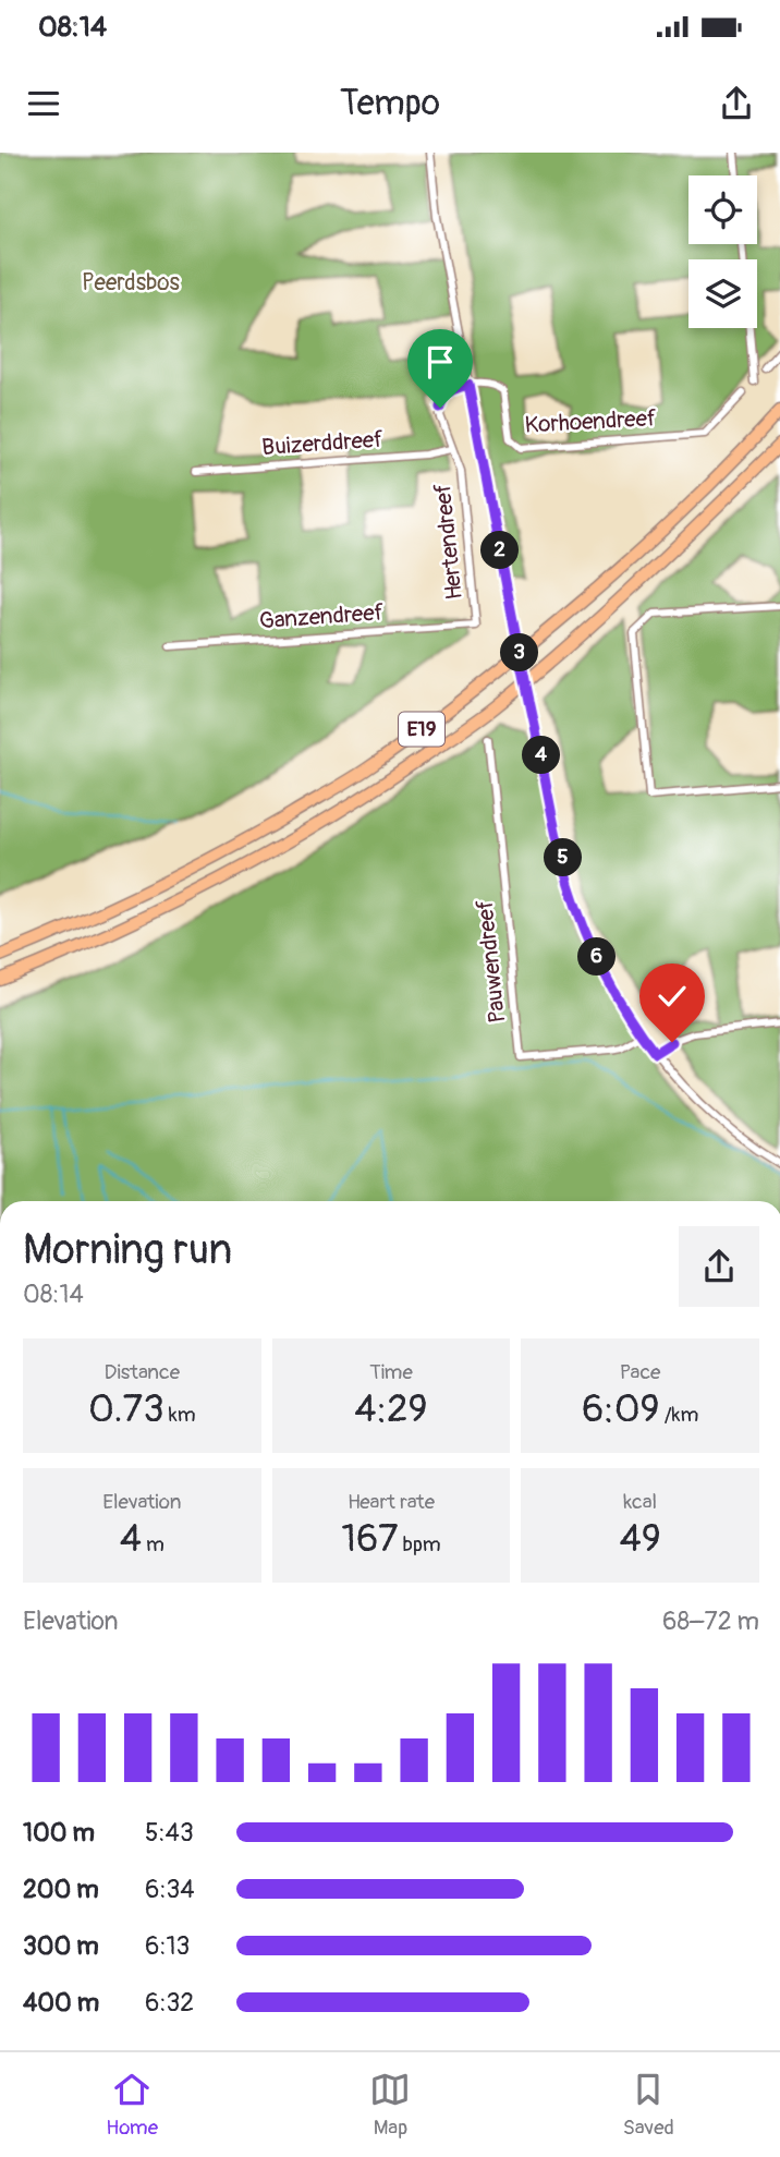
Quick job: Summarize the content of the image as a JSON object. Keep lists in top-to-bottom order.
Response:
{
  "streets": {
    "highway": ["E19"],
    "street": [
      "Korhoendreef",
      "Buizerddreef",
      "Hertendreef",
      "Ganzendreef",
      "Pauwendreef"
    ]
  },
  "crossings": [
    ["Korhoendreef", "Hertendreef"],
    ["Buizerddreef", "Hertendreef"],
    ["Hertendreef", "Ganzendreef"],
    ["Hertendreef", "Pauwendreef"]
  ],
  "parks": ["Peerdsbos"],
  "page": {
    "status": "08:14",
    "header": "Tempo",
    "pins": [
      "2",
      "3",
      "4",
      "5",
      "6"
    ],
    "heading": ["Morning run", "08:14"],
    "stats": [
      ["Distance", "0.73 km"],
      ["Time", "4:29"],
      ["Pace", "6:09 /km"],
      ["Elevation", "4 m"],
      ["Heart rate", "167 bpm"],
      ["kcal", "49"]
    ],
    "chart": ["Elevation", "68–72 m"],
    "list": [
      {
        "name": "100 m",
        "note": "5:43"
      },
      {
        "name": "200 m",
        "note": "6:34"
      },
      {
        "name": "300 m",
        "note": "6:13"
      },
      {
        "name": "400 m",
        "note": "6:32"
      }
    ],
    "tabs": ["Home", "Map", "Saved"]
  }
}
